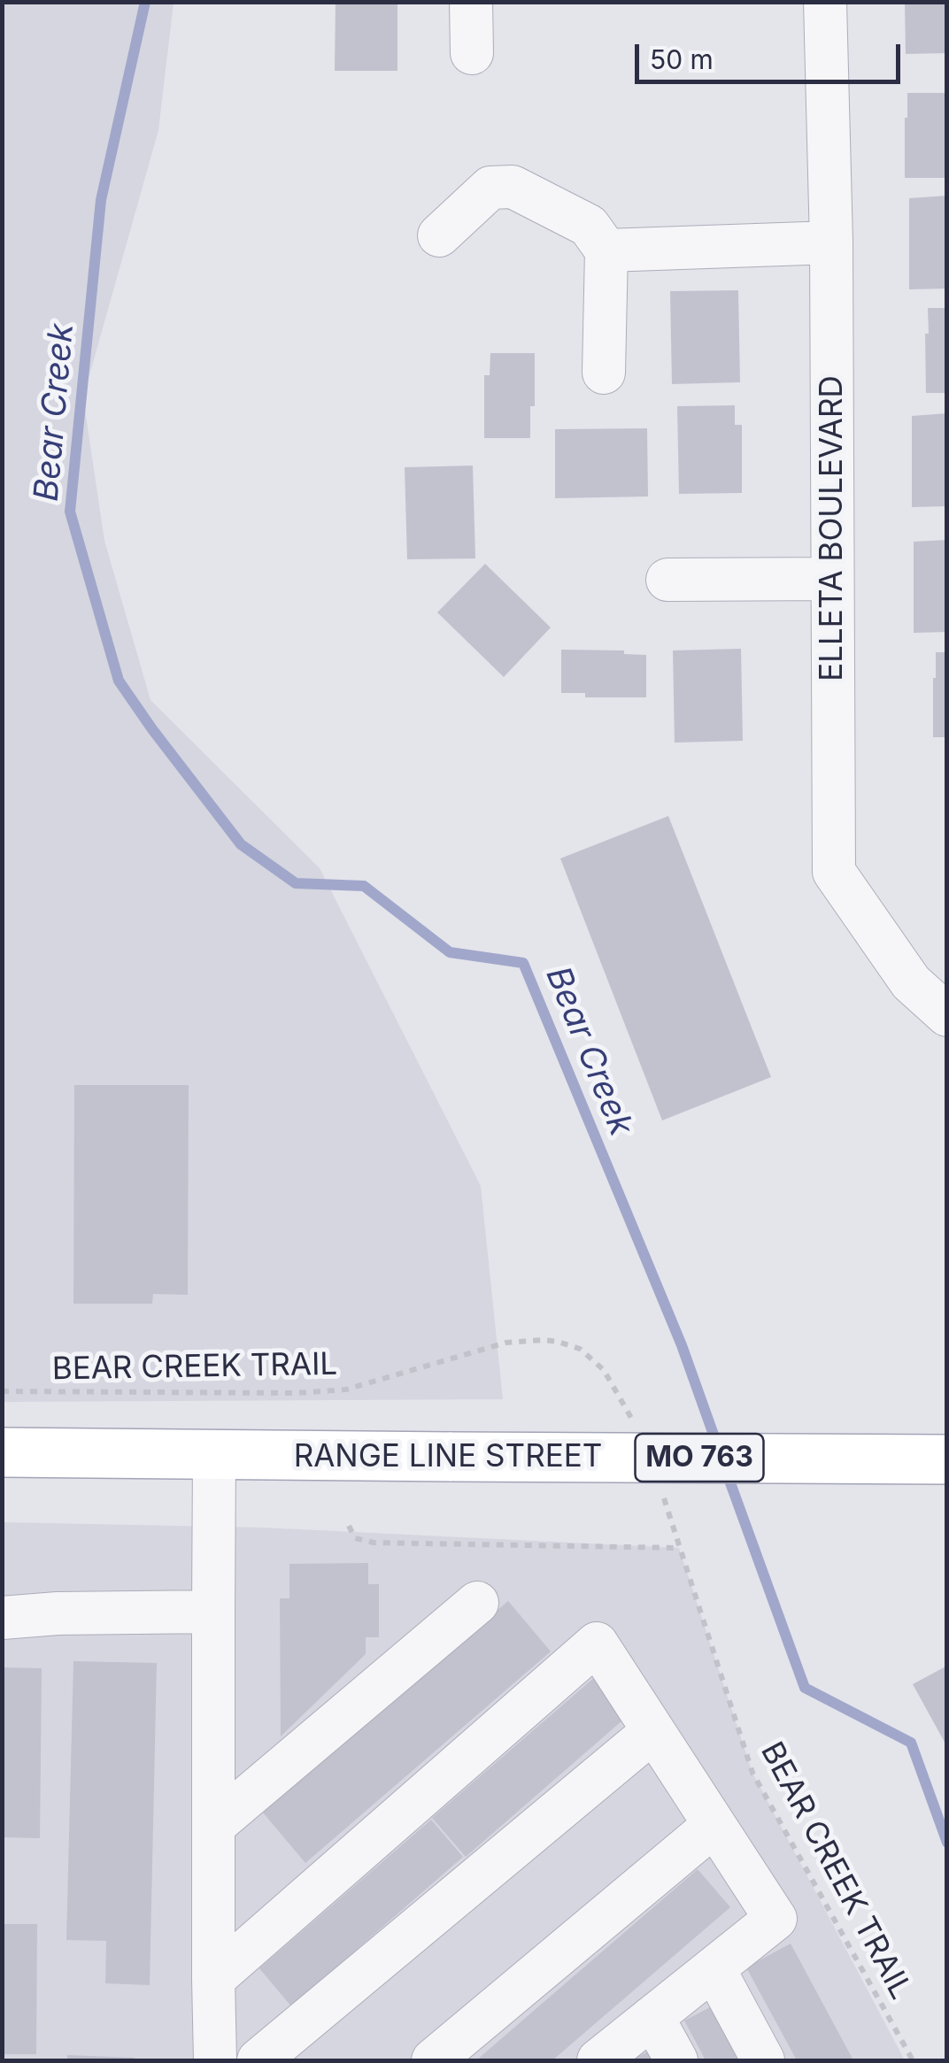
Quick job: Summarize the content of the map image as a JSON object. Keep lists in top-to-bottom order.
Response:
{
  "streets": {
    "main road": ["RANGE LINE STREET", "MO 763"],
    "street": ["ELLETA BOULEVARD"],
    "path": ["BEAR CREEK TRAIL"]
  },
  "water": ["Bear Creek"],
  "scale_bar": "50 m"
}
